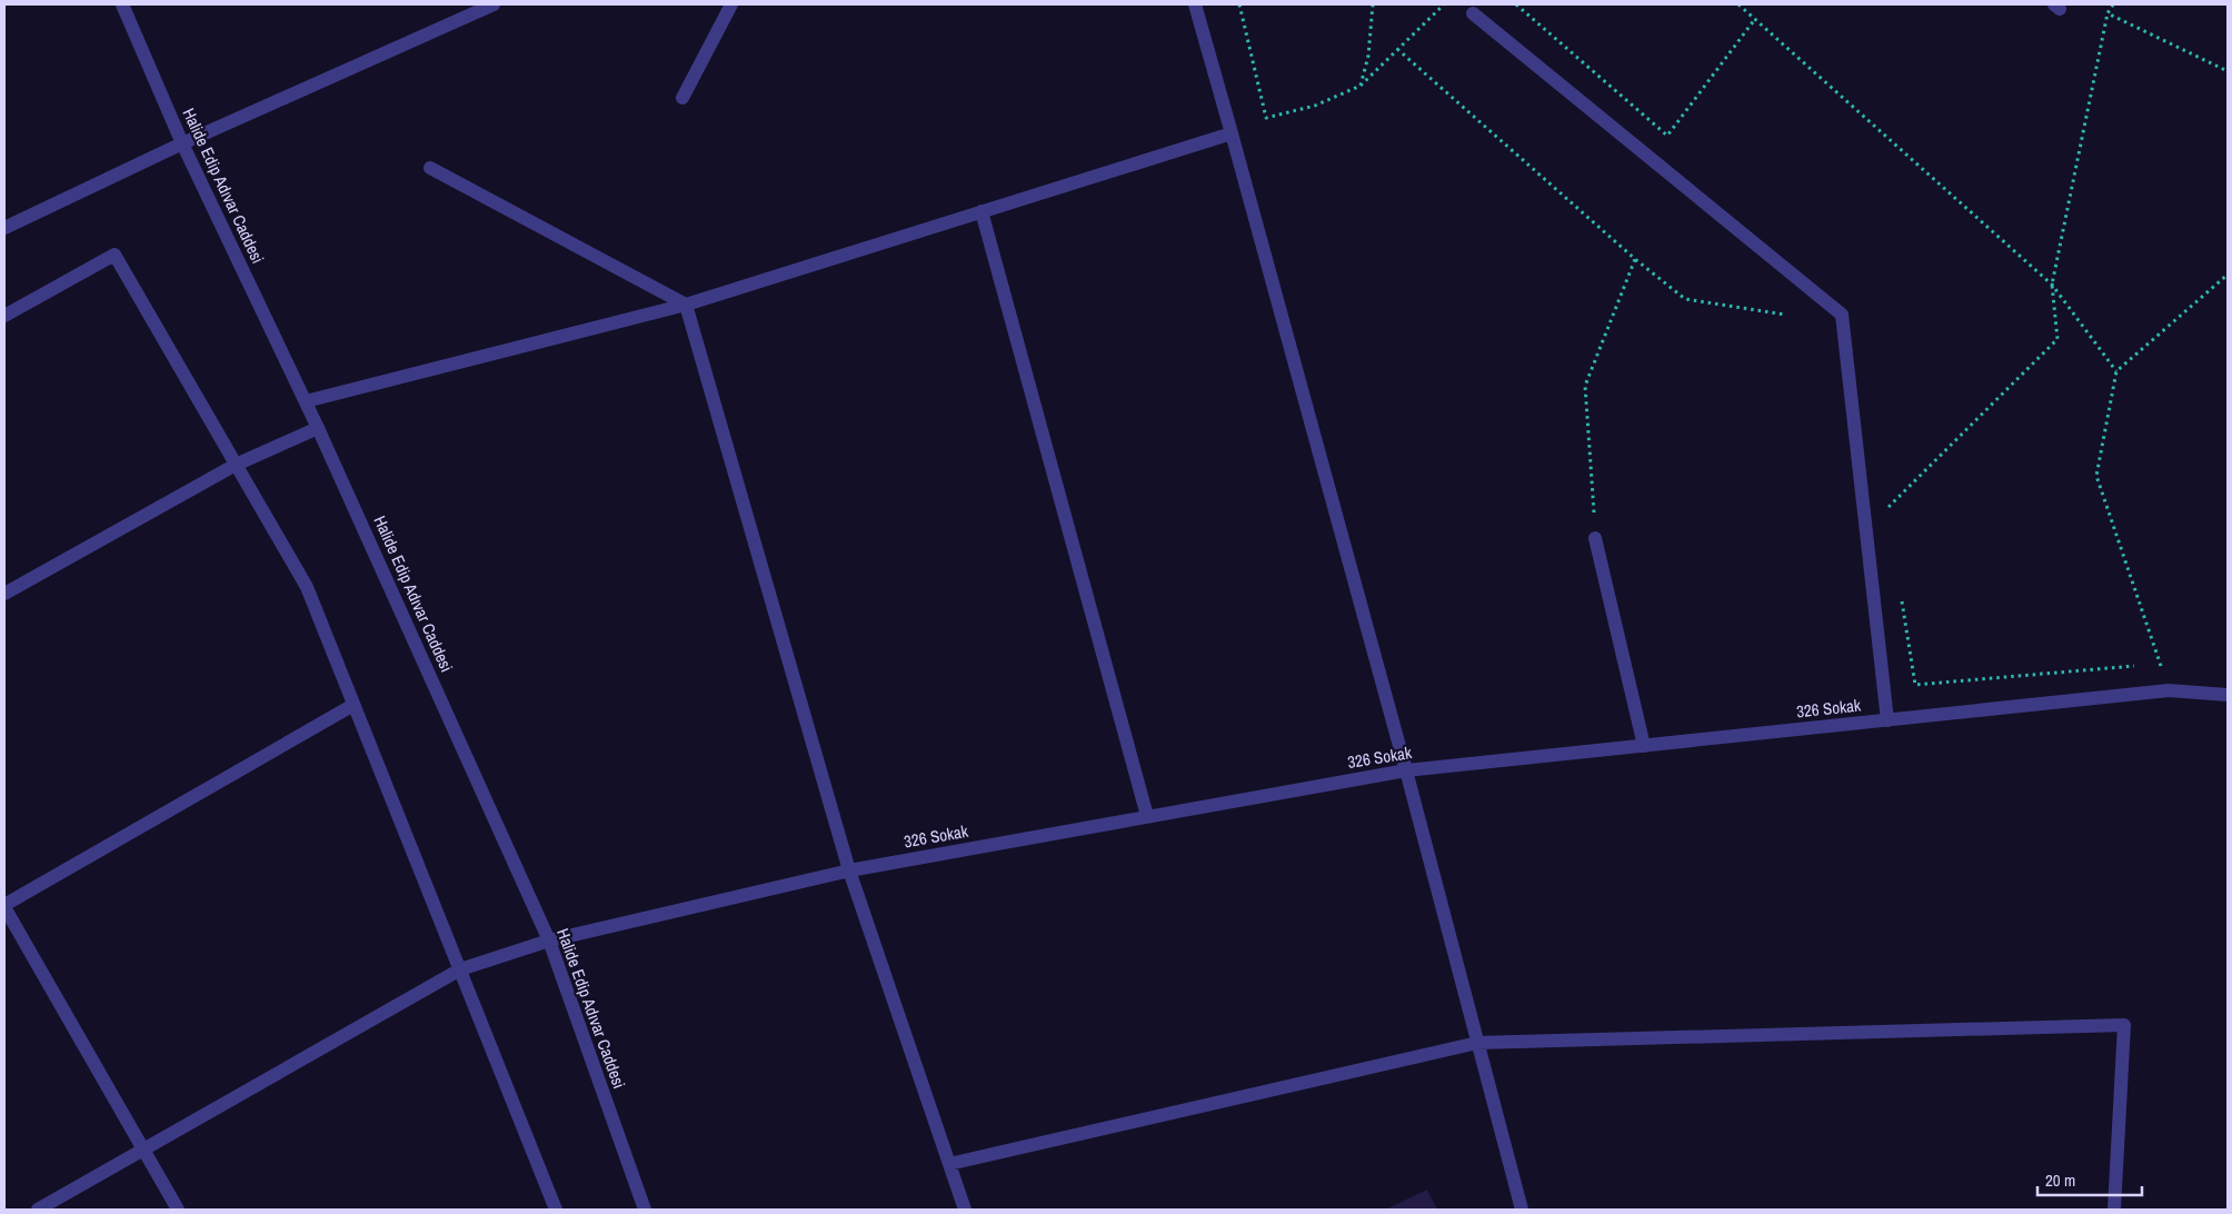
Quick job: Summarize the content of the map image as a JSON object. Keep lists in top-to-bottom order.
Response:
{
  "streets": {
    "street": ["Halide Edip Adıvar Caddesi", "326 Sokak"]
  },
  "crossings": [
    ["Halide Edip Adıvar Caddesi", "326 Sokak"]
  ],
  "scale_bar": "20 m"
}
